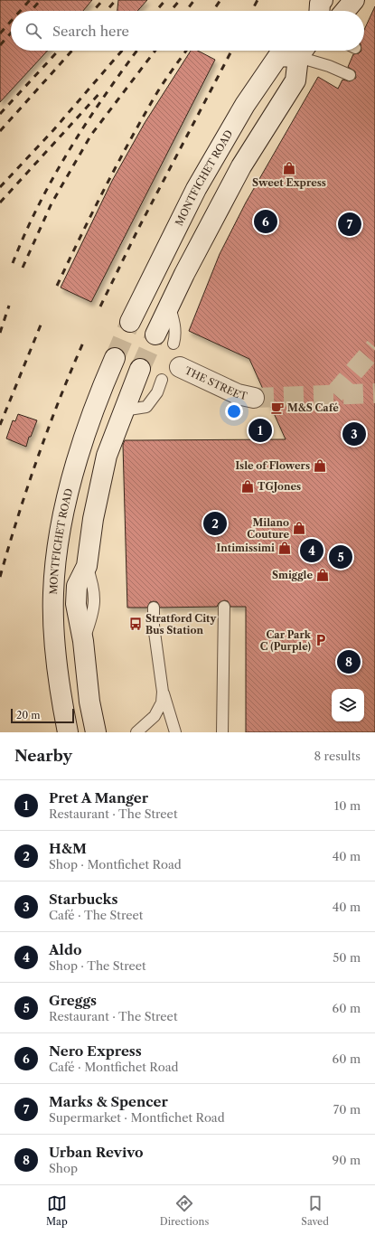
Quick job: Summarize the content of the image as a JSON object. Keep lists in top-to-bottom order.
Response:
{
  "streets": {
    "street": ["MONTFICHET ROAD", "THE STREET"]
  },
  "places": {
    "shop": [
      "Sweet Express",
      "Isle of Flowers",
      "TGJones",
      "Milano Couture",
      "Intimissimi",
      "Smiggle"
    ],
    "cafe": ["M&S Café"],
    "bus stop": ["Stratford City Bus Station"],
    "parking": ["Car Park C (Purple)"]
  },
  "scale_bar": "20 m",
  "page": {
    "search": "Search here",
    "pins": [
      "6",
      "7",
      "1",
      "3",
      "2",
      "4",
      "5",
      "8"
    ],
    "scale": "20 m",
    "heading": ["Nearby", "8 results"],
    "list": [
      {
        "mark": "1",
        "name": "Pret A Manger",
        "note": "Restaurant · The Street",
        "value": "10 m"
      },
      {
        "mark": "2",
        "name": "H&M",
        "note": "Shop · Montfichet Road",
        "value": "40 m"
      },
      {
        "mark": "3",
        "name": "Starbucks",
        "note": "Café · The Street",
        "value": "40 m"
      },
      {
        "mark": "4",
        "name": "Aldo",
        "note": "Shop · The Street",
        "value": "50 m"
      },
      {
        "mark": "5",
        "name": "Greggs",
        "note": "Restaurant · The Street",
        "value": "60 m"
      },
      {
        "mark": "6",
        "name": "Nero Express",
        "note": "Café · Montfichet Road",
        "value": "60 m"
      },
      {
        "mark": "7",
        "name": "Marks & Spencer",
        "note": "Supermarket · Montfichet Road",
        "value": "70 m"
      },
      {
        "mark": "8",
        "name": "Urban Revivo",
        "note": "Shop",
        "value": "90 m"
      }
    ],
    "nav": ["Map", "Directions", "Saved"]
  }
}
